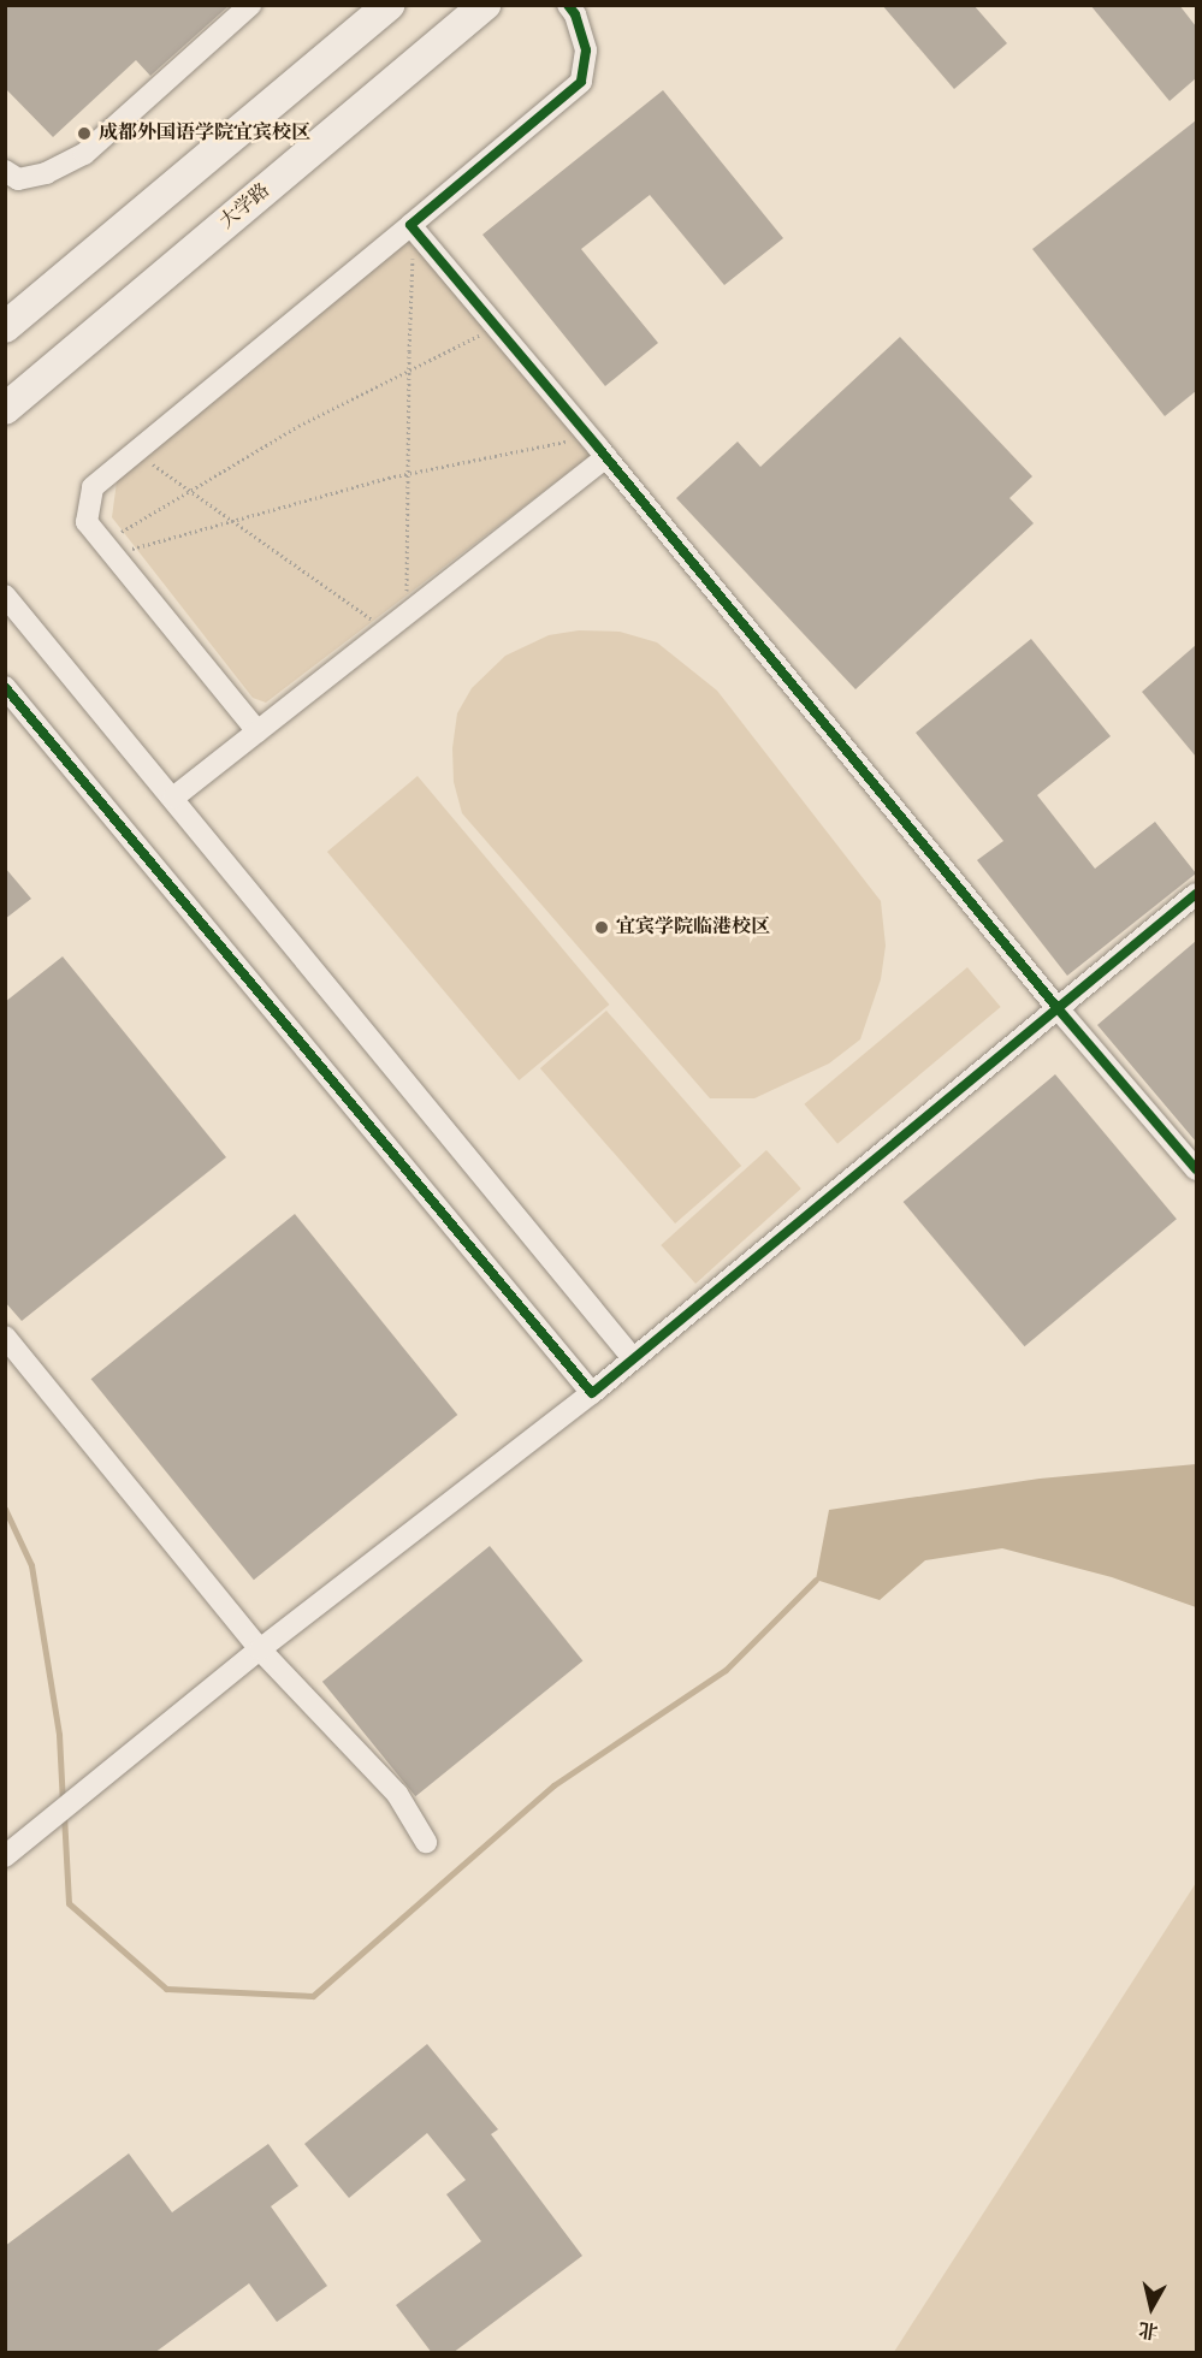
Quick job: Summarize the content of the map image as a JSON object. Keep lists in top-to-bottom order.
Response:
{
  "streets": {
    "main road": ["大学路"]
  },
  "places": ["成都外国语学院宜宾校区", "宜宾学院临港校区"],
  "north": "bottom"
}
